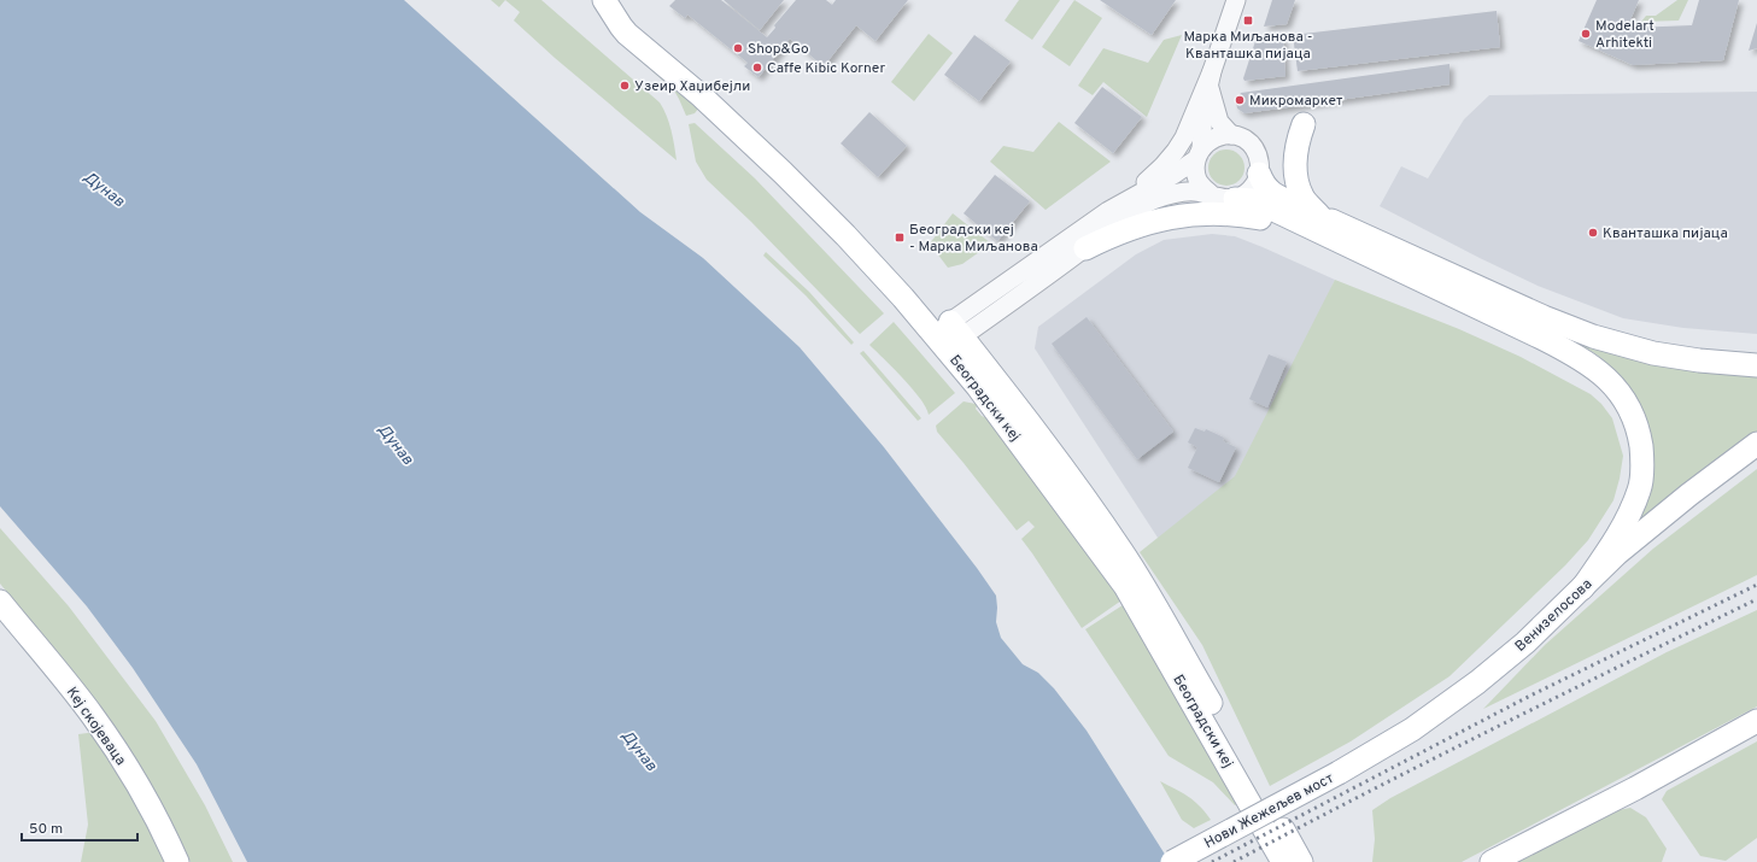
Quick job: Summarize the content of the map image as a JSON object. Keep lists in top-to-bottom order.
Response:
{
  "streets": {
    "main road": [
      "Београдски кеј",
      "Венизелосова",
      "Кеј скојеваца",
      "Нови Жежељев мост"
    ]
  },
  "crossings": [
    ["Венизелосова", "Нови Жежељев мост"]
  ],
  "water": ["Дунав"],
  "places": {
    "transit": ["Марка Миљанова - Кванташка пијаца", "Београдски кеј - Марка Миљанова"],
    "other": [
      "Modelart Arhitekti",
      "Shop&Go",
      "Caffe Kibic Korner",
      "Узеир Хаџибејли",
      "Микромаркет",
      "Кванташка пијаца"
    ]
  },
  "scale_bar": "50 m"
}
